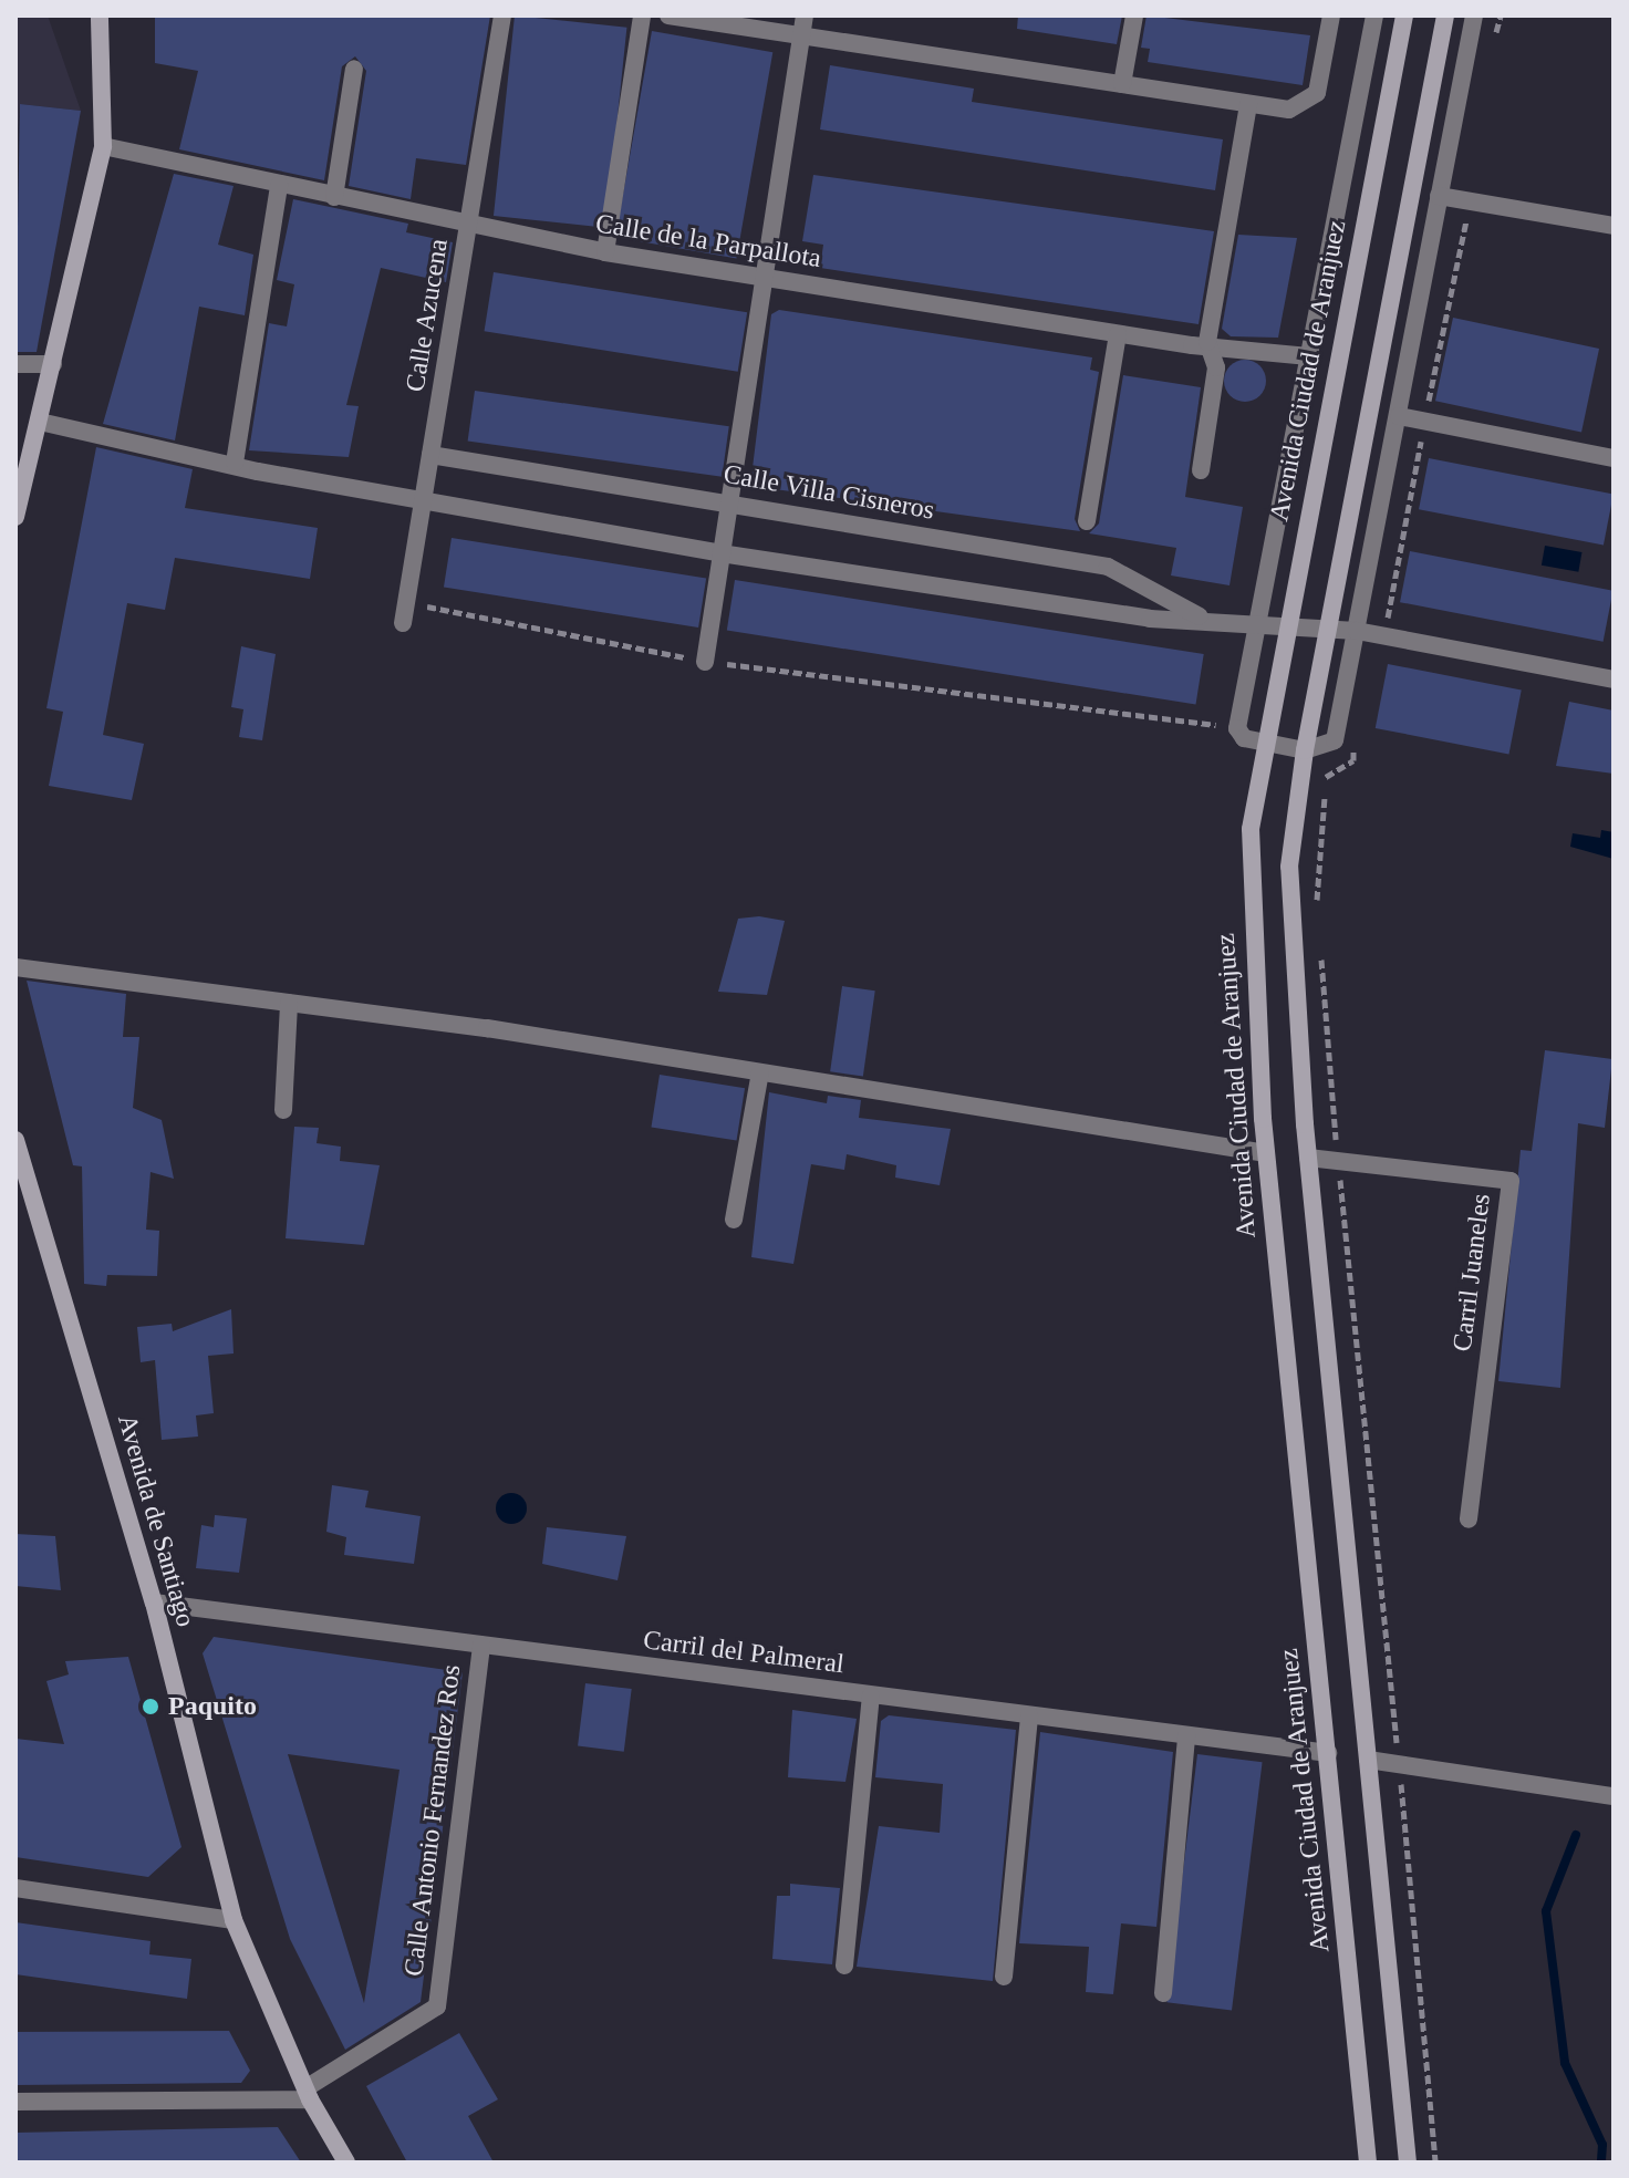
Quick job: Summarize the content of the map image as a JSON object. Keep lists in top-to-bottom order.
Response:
{
  "streets": {
    "main road": ["Avenida Ciudad de Aranjuez", "Avenida de Santiago"],
    "street": [
      "Calle de la Parpallota",
      "Calle Azucena",
      "Calle Villa Cisneros",
      "Carril Juaneles",
      "Carril del Palmeral",
      "Calle Antonio Fernandez Ros"
    ]
  },
  "crossings": [
    ["Calle de la Parpallota", "Calle Azucena"],
    ["Calle Azucena", "Calle Villa Cisneros"],
    ["Avenida Ciudad de Aranjuez", "Calle Villa Cisneros"],
    ["Avenida Ciudad de Aranjuez", "Carril del Palmeral"],
    ["Avenida de Santiago", "Carril del Palmeral"],
    ["Avenida de Santiago", "Calle Antonio Fernandez Ros"],
    ["Carril del Palmeral", "Calle Antonio Fernandez Ros"]
  ],
  "places": ["Paquito"]
}
